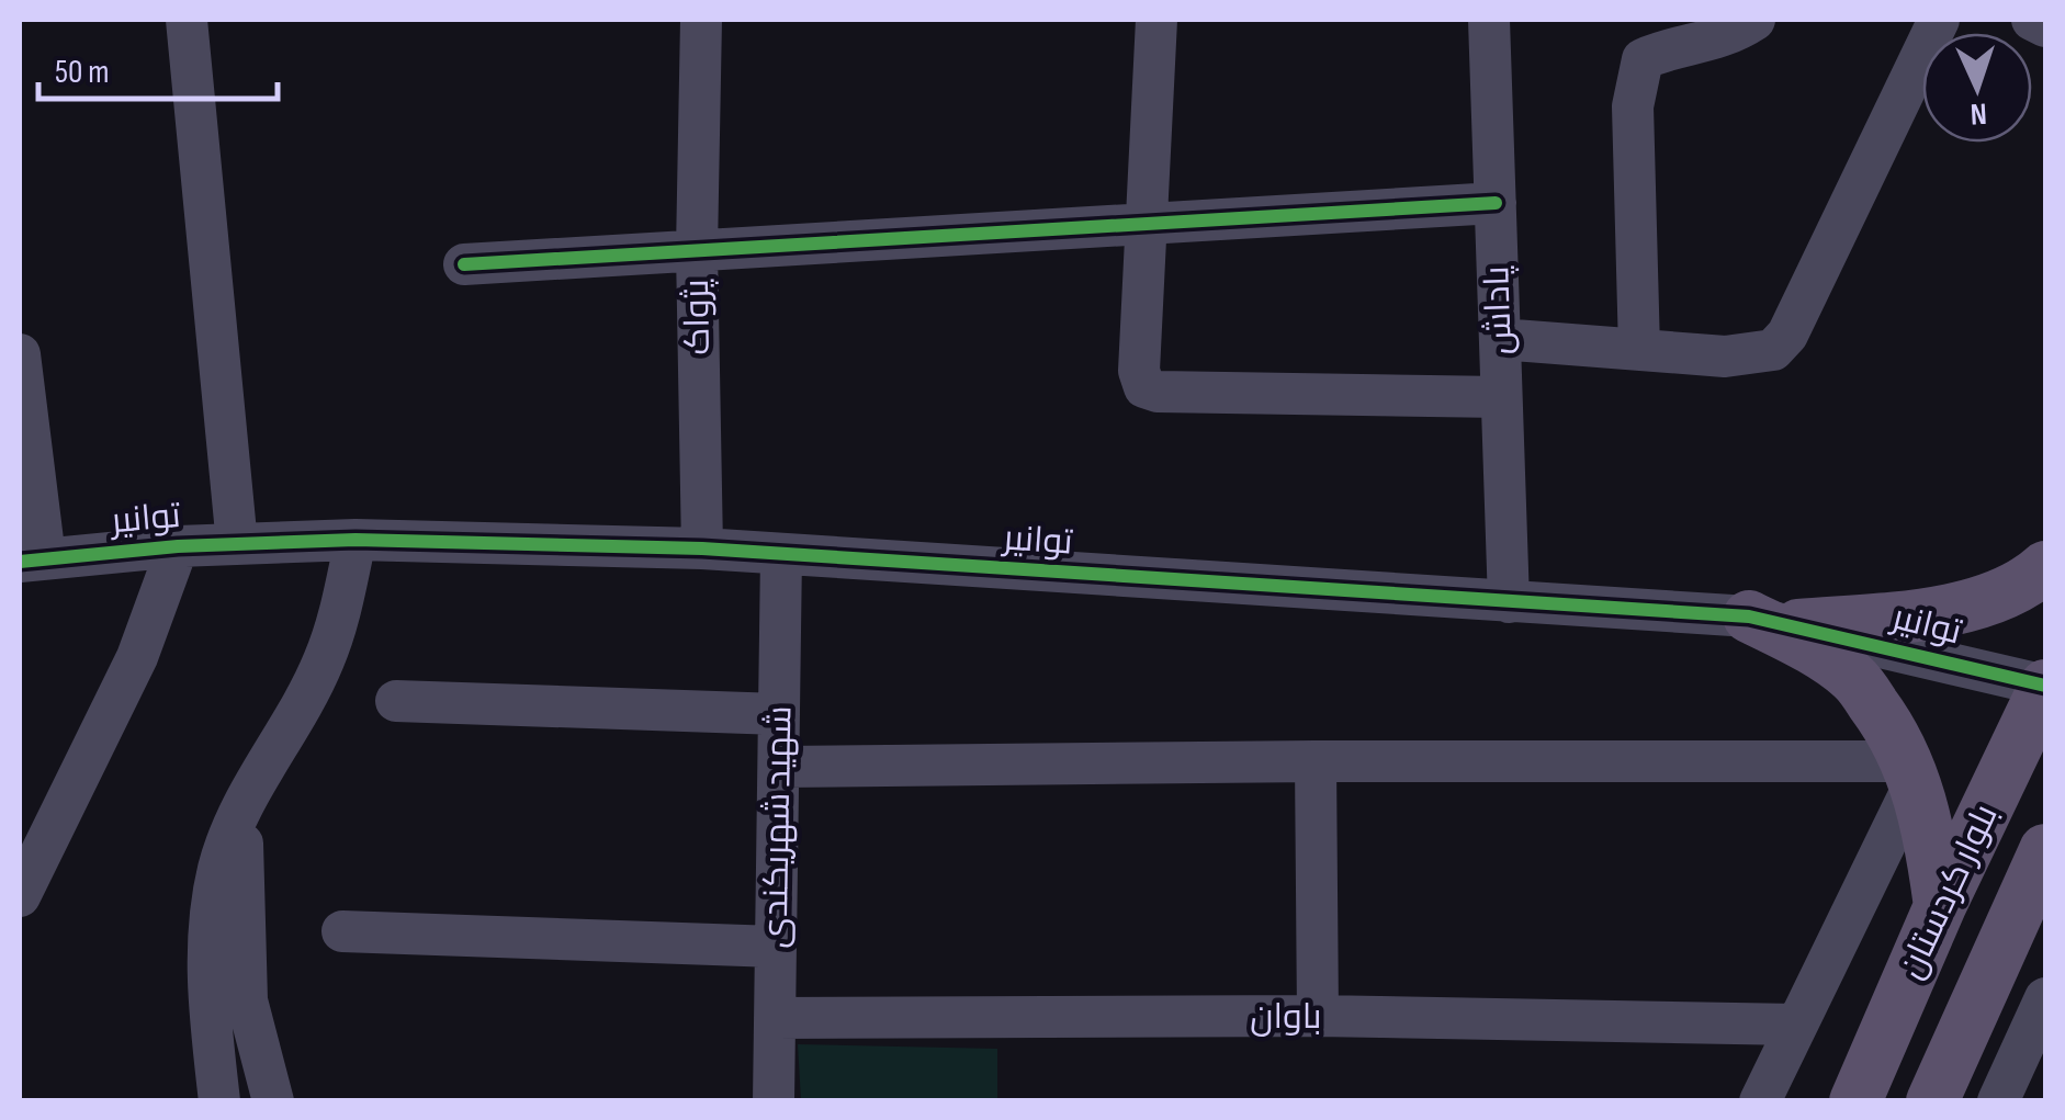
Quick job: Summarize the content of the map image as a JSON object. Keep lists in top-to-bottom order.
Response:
{
  "streets": {
    "main road": ["بلوار کردستان"],
    "street": [
      "پاداش",
      "پژواک",
      "توانیر",
      "شهید شهریکندی",
      "باوان"
    ]
  },
  "crossings": [
    ["پاداش", "توانیر"],
    ["پژواک", "توانیر"],
    ["توانیر", "شهید شهریکندی"],
    ["توانیر", "بلوار کردستان"],
    ["شهید شهریکندی", "باوان"]
  ],
  "scale_bar": "50 m",
  "north": "bottom"
}
